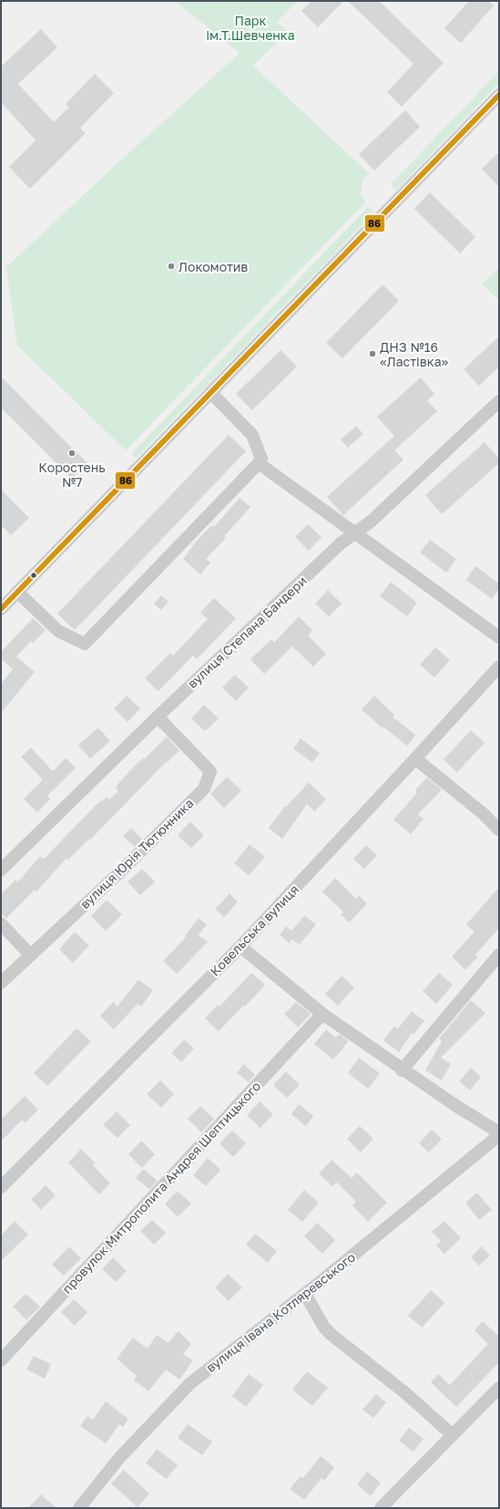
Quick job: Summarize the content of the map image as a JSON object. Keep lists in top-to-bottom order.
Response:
{
  "streets": {
    "street": [
      "вулиця Степана Бандери",
      "вулиця Юрія Тютюнника",
      "Ковельська вулиця",
      "провулок Митрополита Андрея Шептицького",
      "вулиця Івана Котляревського"
    ]
  },
  "crossings": [
    ["вулиця Степана Бандери", "вулиця Юрія Тютюнника"]
  ],
  "parks": ["Парк ім.Т.Шевченка"],
  "places": ["Локомотив", "ДНЗ №16 «Ластівка»", "Коростень №7"],
  "lines": ["transit line 86"]
}
